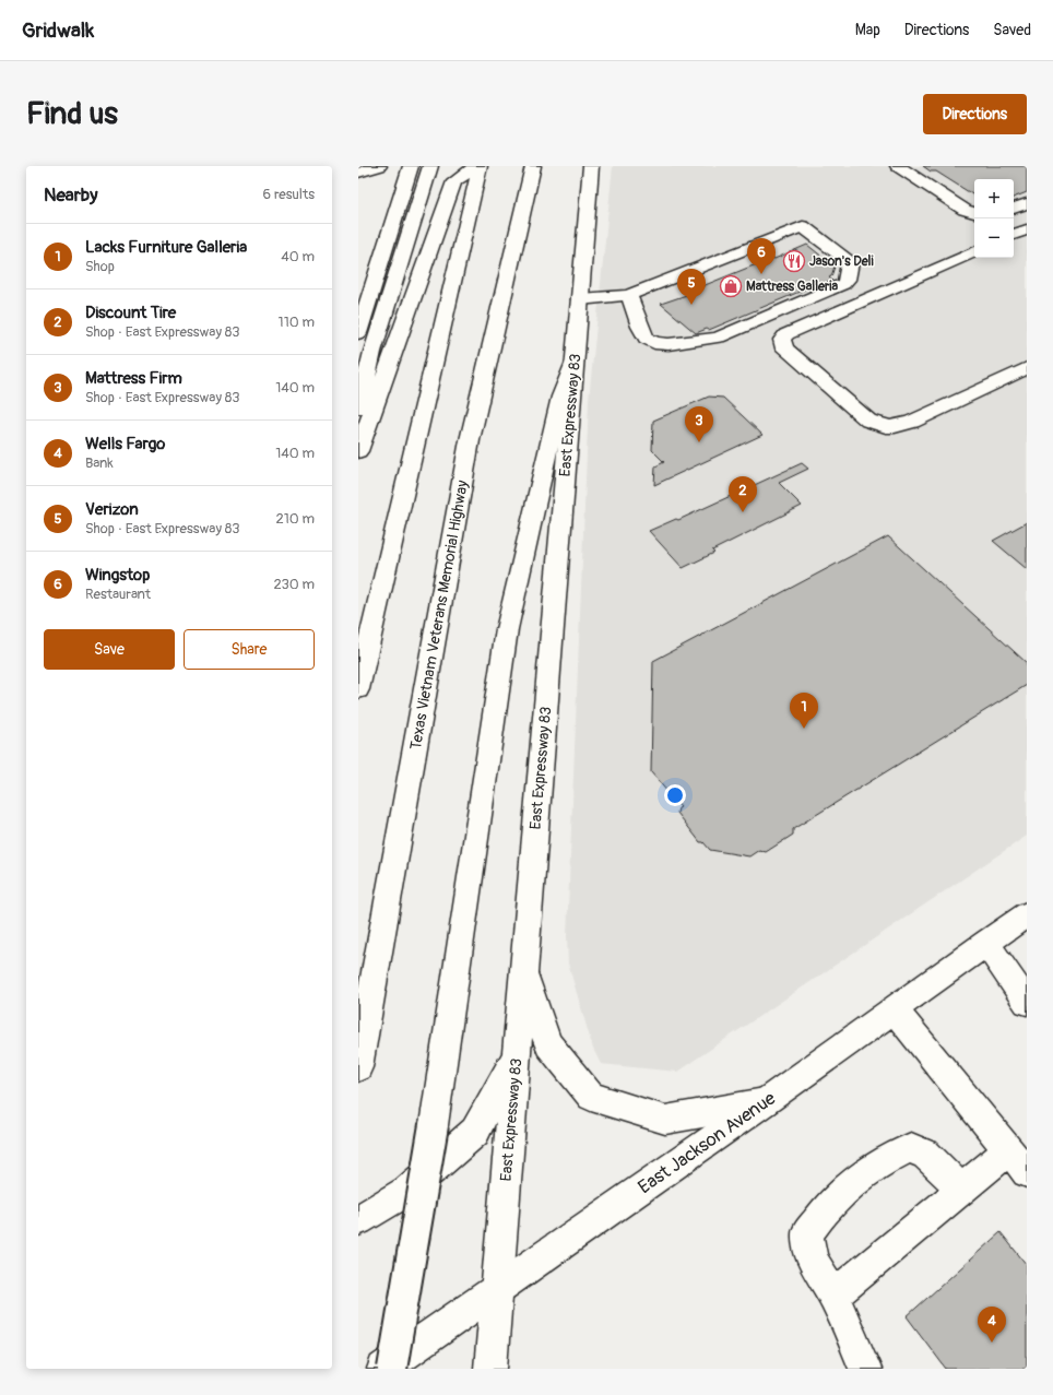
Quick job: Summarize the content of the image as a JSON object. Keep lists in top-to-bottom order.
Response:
{
  "streets": {
    "main road": ["East Expressway 83", "Texas Vietnam Veterans Memorial Highway", "East Jackson Avenue"]
  },
  "crossings": [
    ["East Expressway 83", "East Jackson Avenue"]
  ],
  "places": {
    "restaurant": ["Jason's Deli"],
    "shop": ["Mattress Galleria"]
  },
  "page": {
    "header": "Gridwalk",
    "nav": ["Map", "Directions", "Saved"],
    "buttons": [
      "Directions",
      ["Save", "Share"]
    ],
    "title": "Find us",
    "heading": ["Nearby", "6 results"],
    "map_buttons": ["+", "−"],
    "list": [
      {
        "mark": "1",
        "name": "Lacks Furniture Galleria",
        "note": "Shop",
        "value": "40 m"
      },
      {
        "mark": "2",
        "name": "Discount Tire",
        "note": "Shop · East Expressway 83",
        "value": "110 m"
      },
      {
        "mark": "3",
        "name": "Mattress Firm",
        "note": "Shop · East Expressway 83",
        "value": "140 m"
      },
      {
        "mark": "4",
        "name": "Wells Fargo",
        "note": "Bank",
        "value": "140 m"
      },
      {
        "mark": "5",
        "name": "Verizon",
        "note": "Shop · East Expressway 83",
        "value": "210 m"
      },
      {
        "mark": "6",
        "name": "Wingstop",
        "note": "Restaurant",
        "value": "230 m"
      }
    ],
    "pins": [
      "6",
      "5",
      "3",
      "2",
      "1",
      "4"
    ]
  }
}
